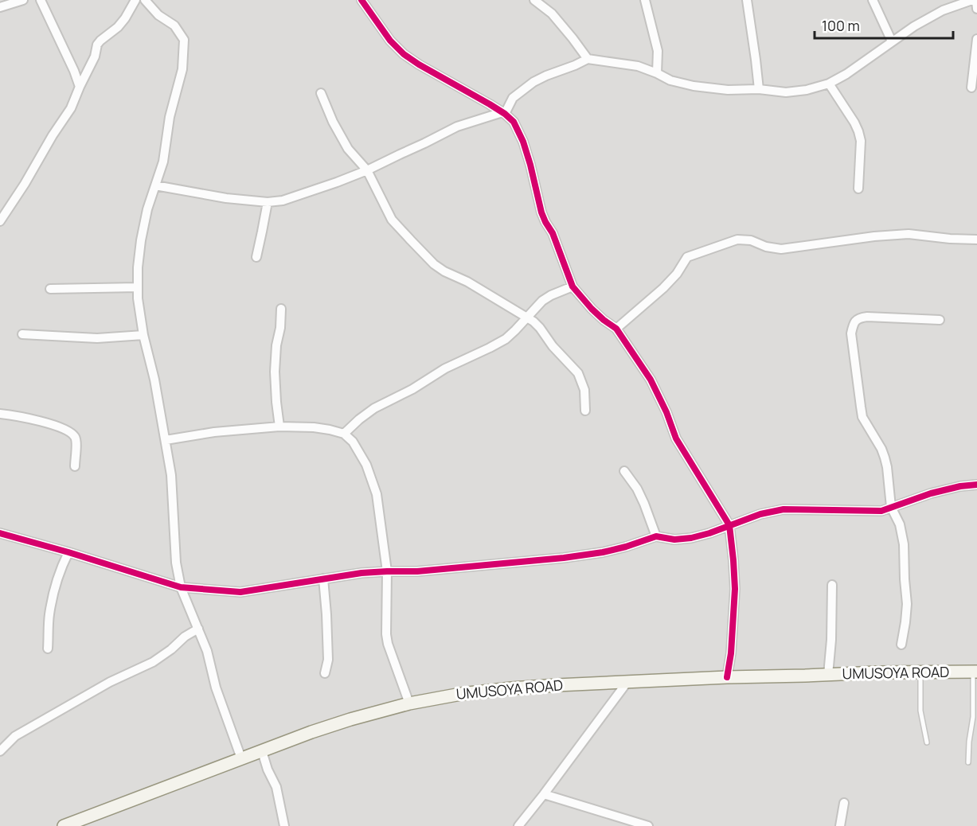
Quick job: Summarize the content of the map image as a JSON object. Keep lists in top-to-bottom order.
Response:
{
  "streets": {
    "main road": ["UMUSOYA ROAD"]
  },
  "scale_bar": "100 m"
}
